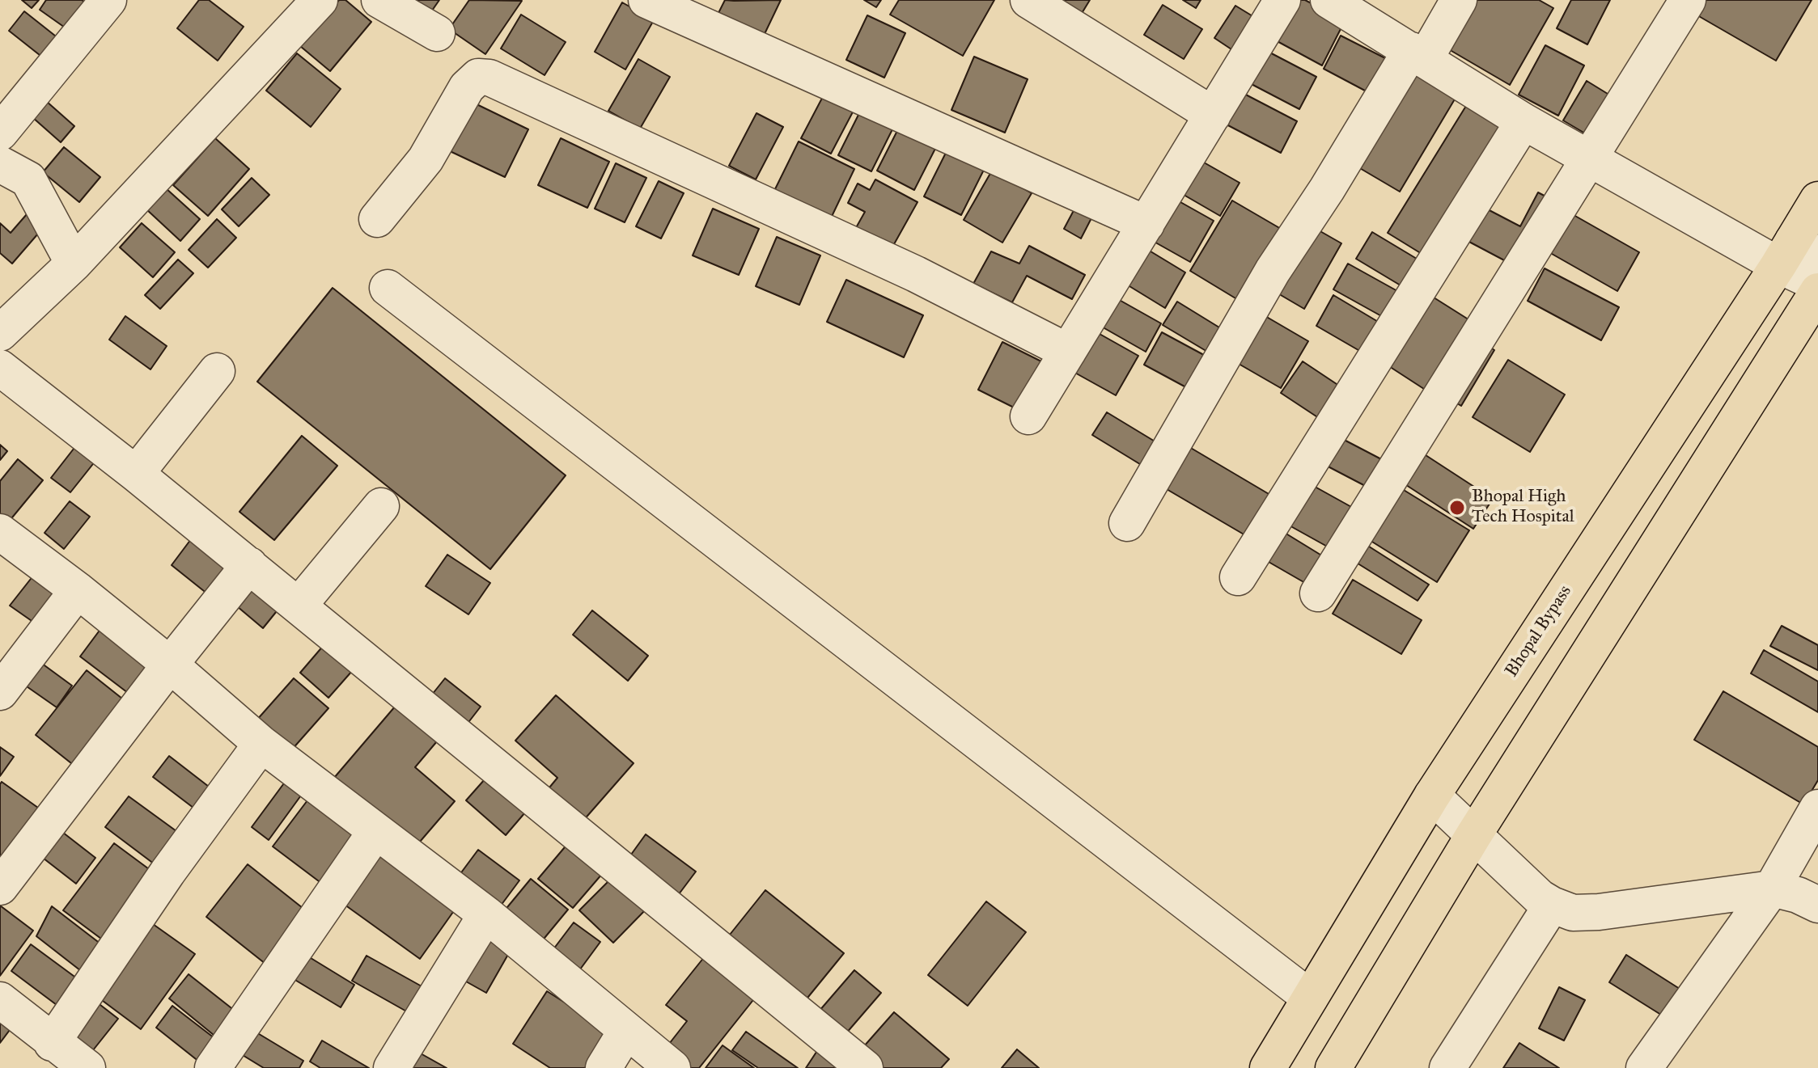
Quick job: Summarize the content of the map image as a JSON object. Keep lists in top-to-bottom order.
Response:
{
  "streets": {
    "main road": ["Bhopal Bypass"]
  },
  "places": ["Bhopal High Tech Hospital"]
}
